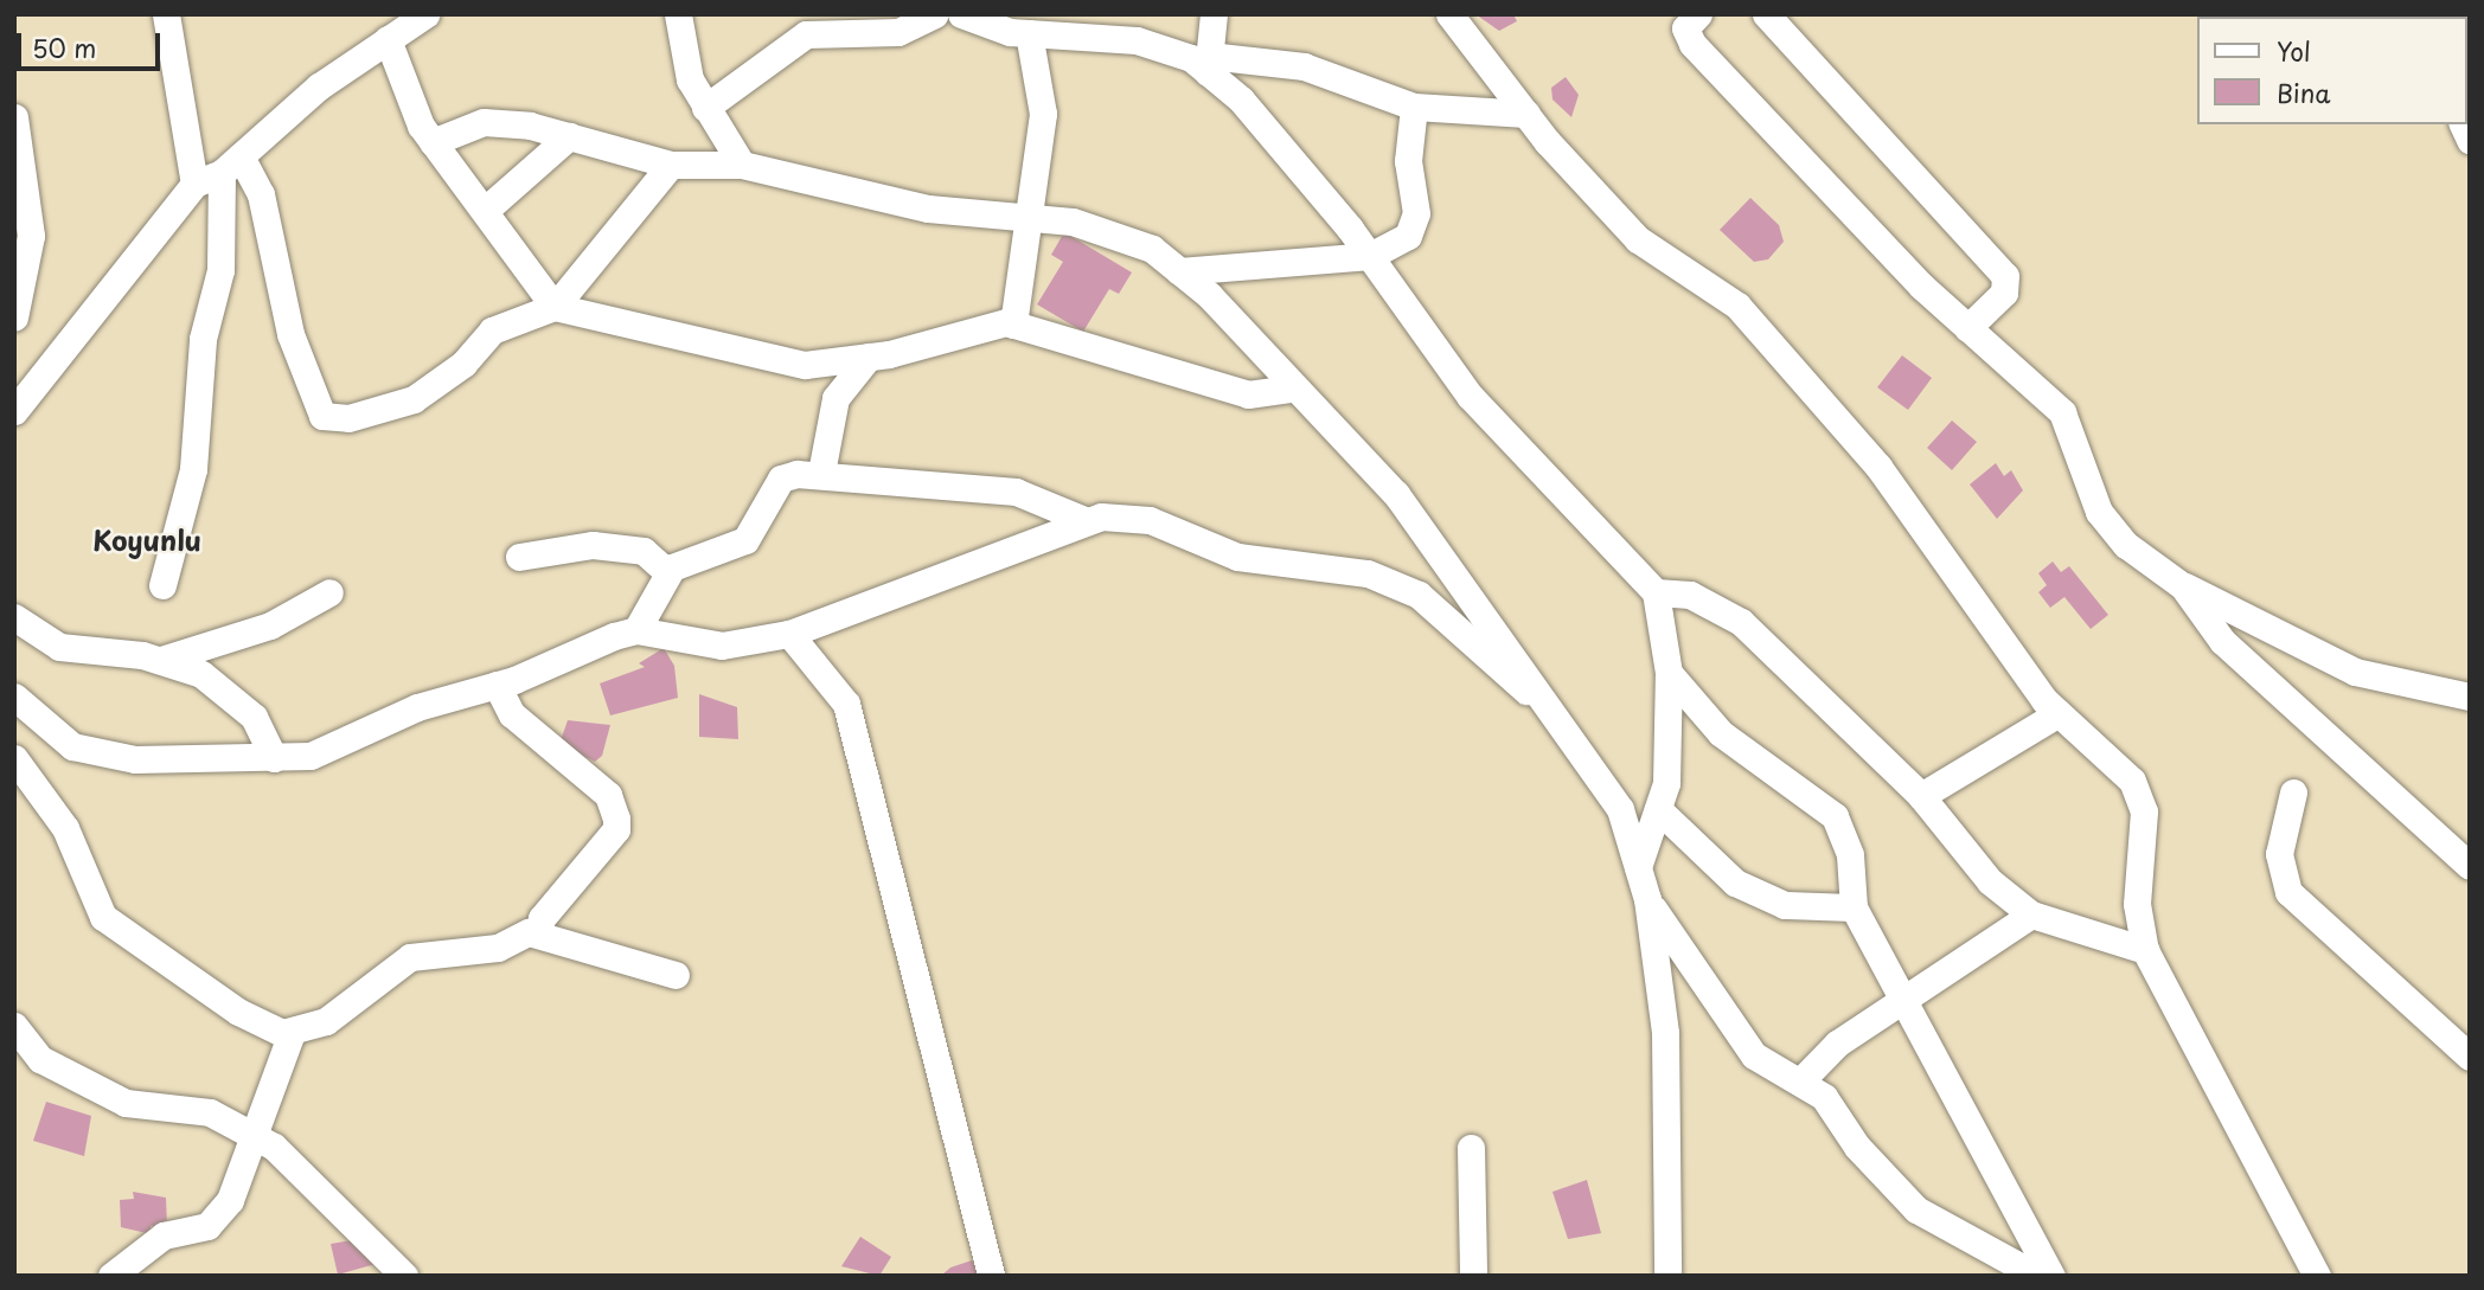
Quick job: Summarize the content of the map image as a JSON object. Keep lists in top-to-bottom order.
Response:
{
  "districts": ["Koyunlu"],
  "legend": ["Yol", "Bina"],
  "scale_bar": "50 m"
}
